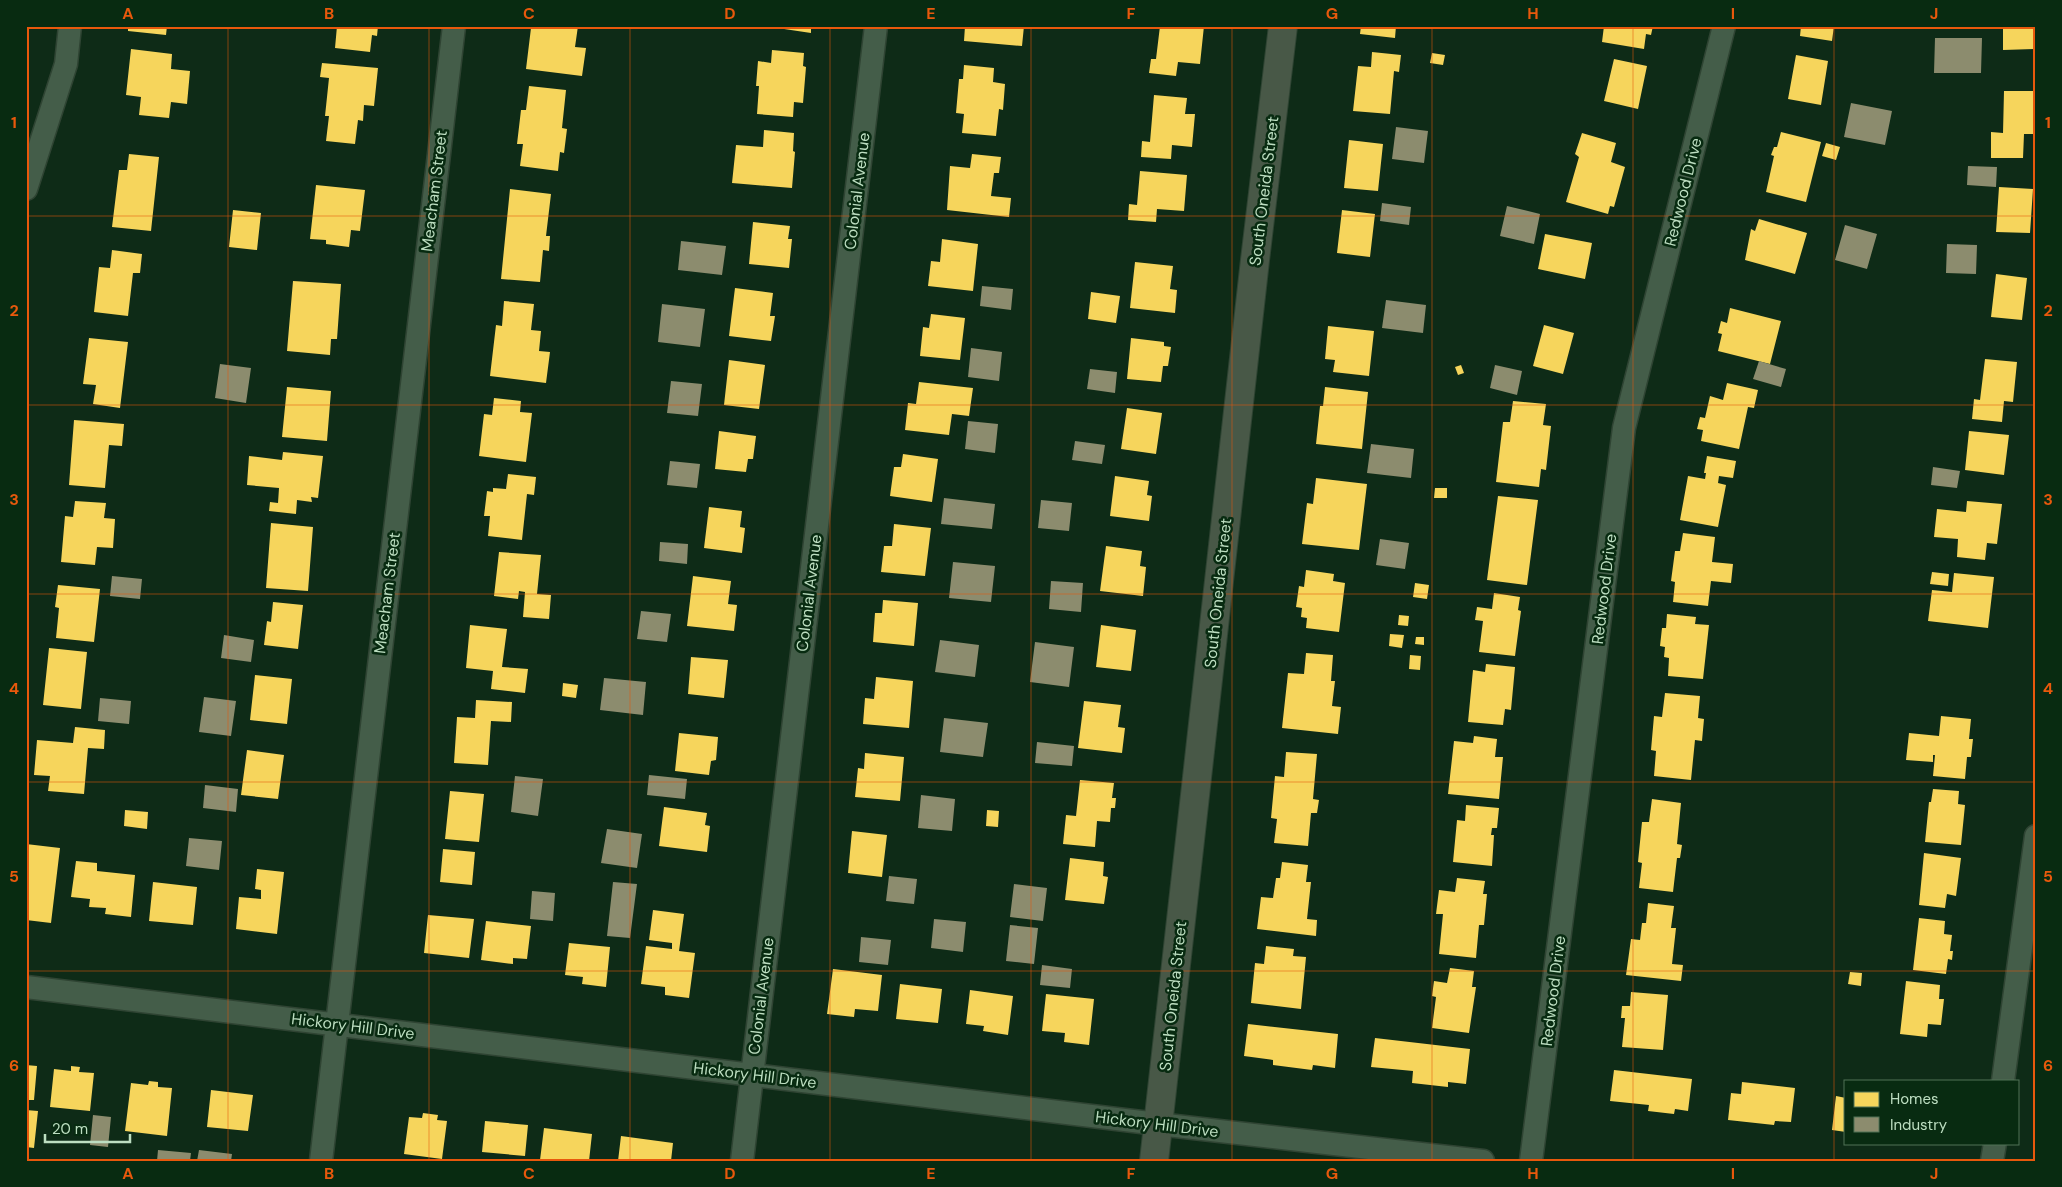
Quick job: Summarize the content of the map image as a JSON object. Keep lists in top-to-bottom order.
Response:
{
  "streets": {
    "street": [
      "Meacham Street",
      "Colonial Avenue",
      "South Oneida Street",
      "Redwood Drive",
      "Hickory Hill Drive"
    ]
  },
  "crossings": [
    ["Meacham Street", "Hickory Hill Drive"],
    ["Colonial Avenue", "Hickory Hill Drive"],
    ["South Oneida Street", "Hickory Hill Drive"]
  ],
  "legend": ["Homes", "Industry"],
  "scale_bar": "20 m",
  "grid": {
    "columns": [
      "A",
      "B",
      "C",
      "D",
      "E",
      "F",
      "G",
      "H",
      "I",
      "J"
    ],
    "rows": [
      "1",
      "2",
      "3",
      "4",
      "5",
      "6"
    ]
  }
}
